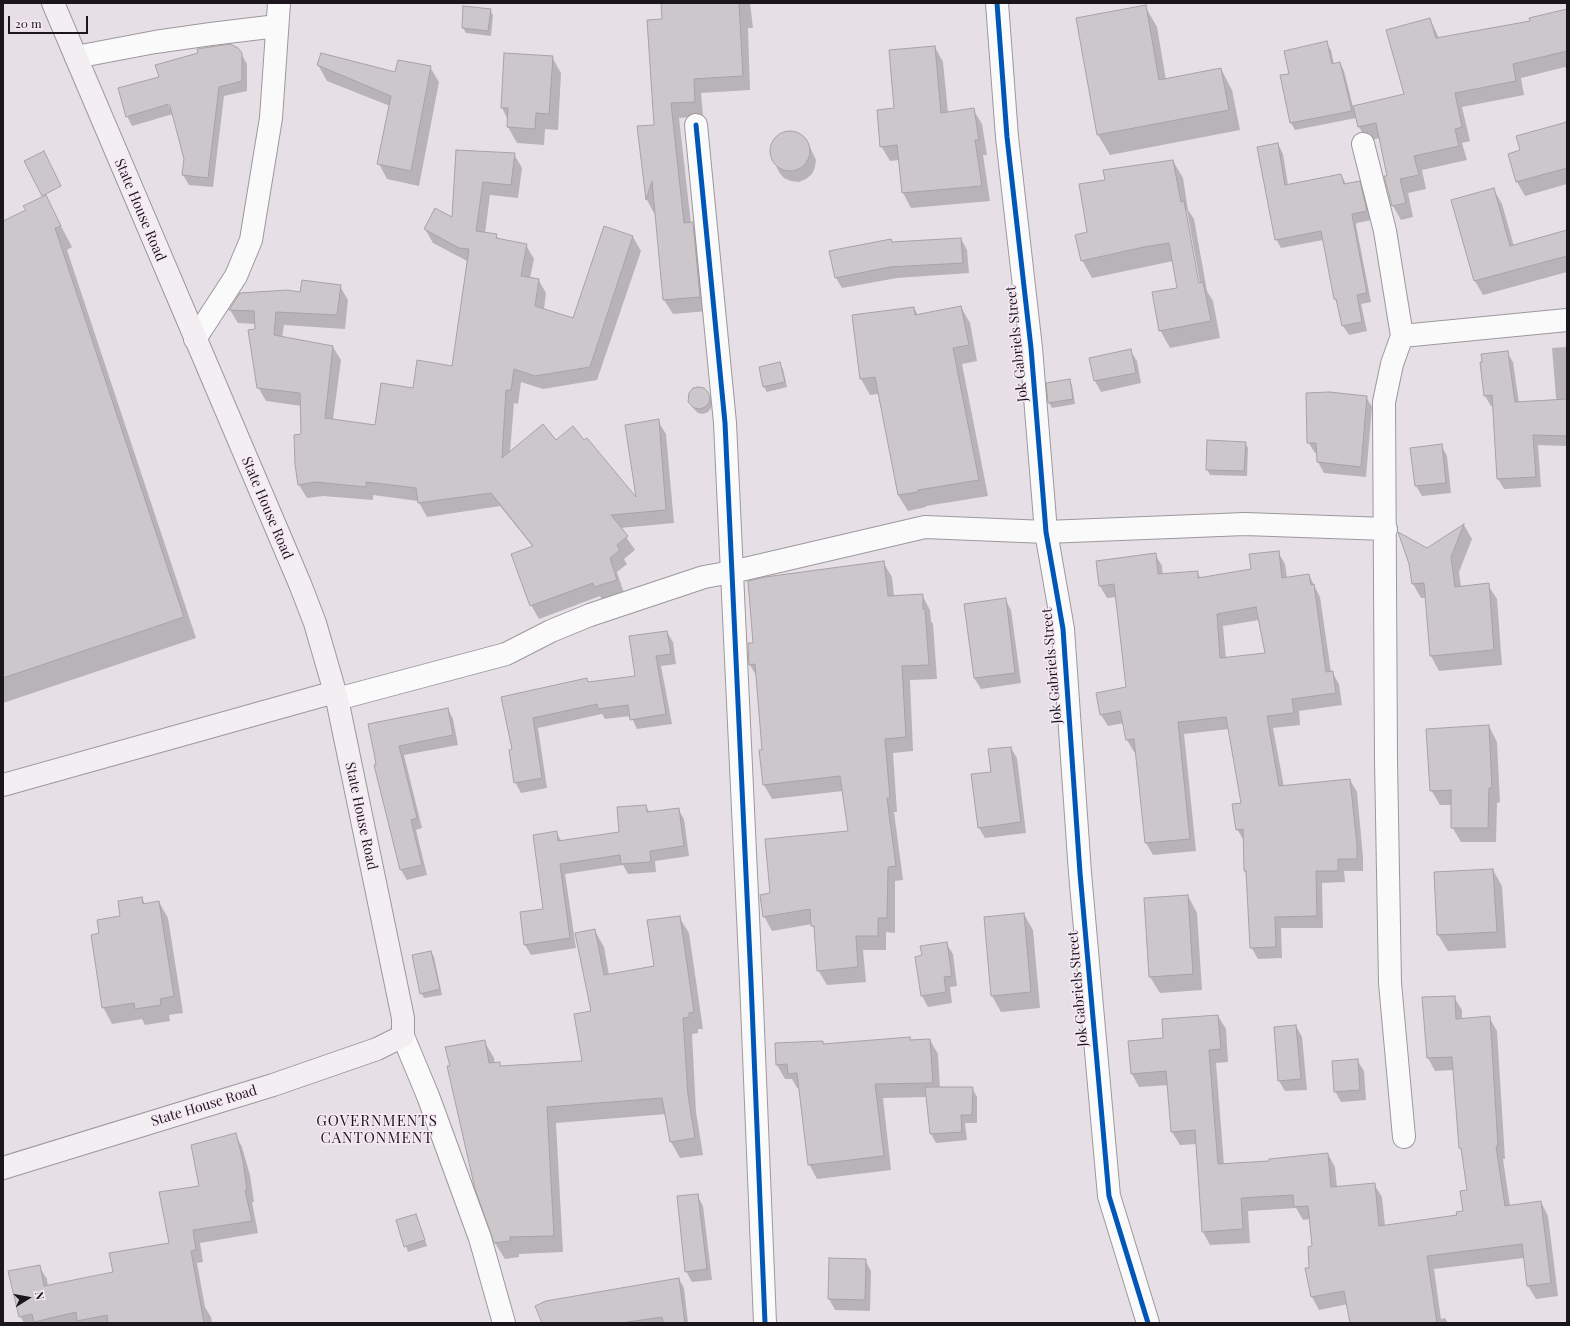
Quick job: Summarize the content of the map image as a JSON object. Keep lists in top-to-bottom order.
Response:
{
  "streets": {
    "main road": ["State House Road"],
    "street": ["Jok Gabriels Street"]
  },
  "districts": ["GOVERNMENTS CANTONMENT"],
  "scale_bar": "20 m",
  "north": "right"
}
